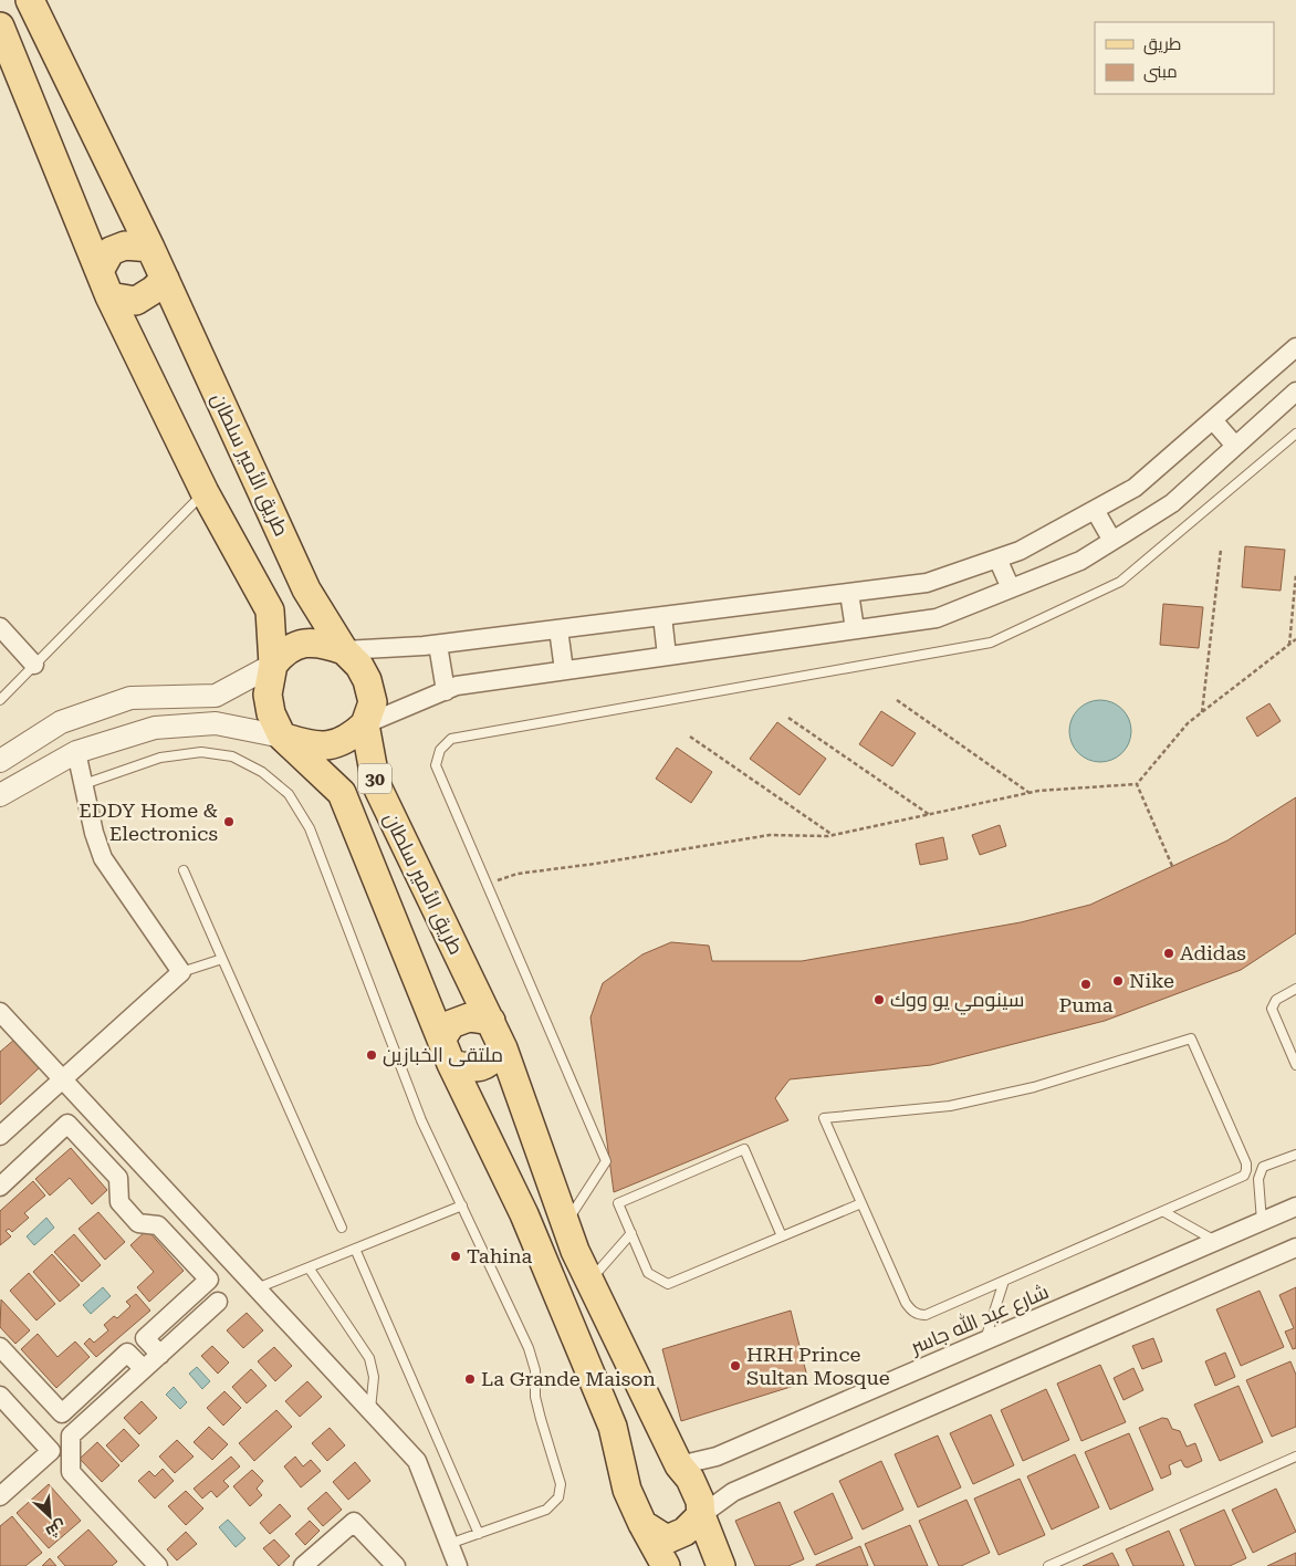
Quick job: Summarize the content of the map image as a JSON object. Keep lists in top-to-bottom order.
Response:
{
  "streets": {
    "main road": ["طريق الأمير سلطان", "30"],
    "street": ["شارع عبد الله جاسر"]
  },
  "crossings": [
    ["طريق الأمير سلطان", "شارع عبد الله جاسر"]
  ],
  "places": [
    "EDDY Home & Electronics",
    "Adidas",
    "Nike",
    "Puma",
    "سينومي يو ووك",
    "ملتقى الخبازين",
    "Tahina",
    "HRH Prince Sultan Mosque",
    "La Grande Maison"
  ],
  "legend": ["طريق", "مبنى"],
  "north": "bottom right"
}
